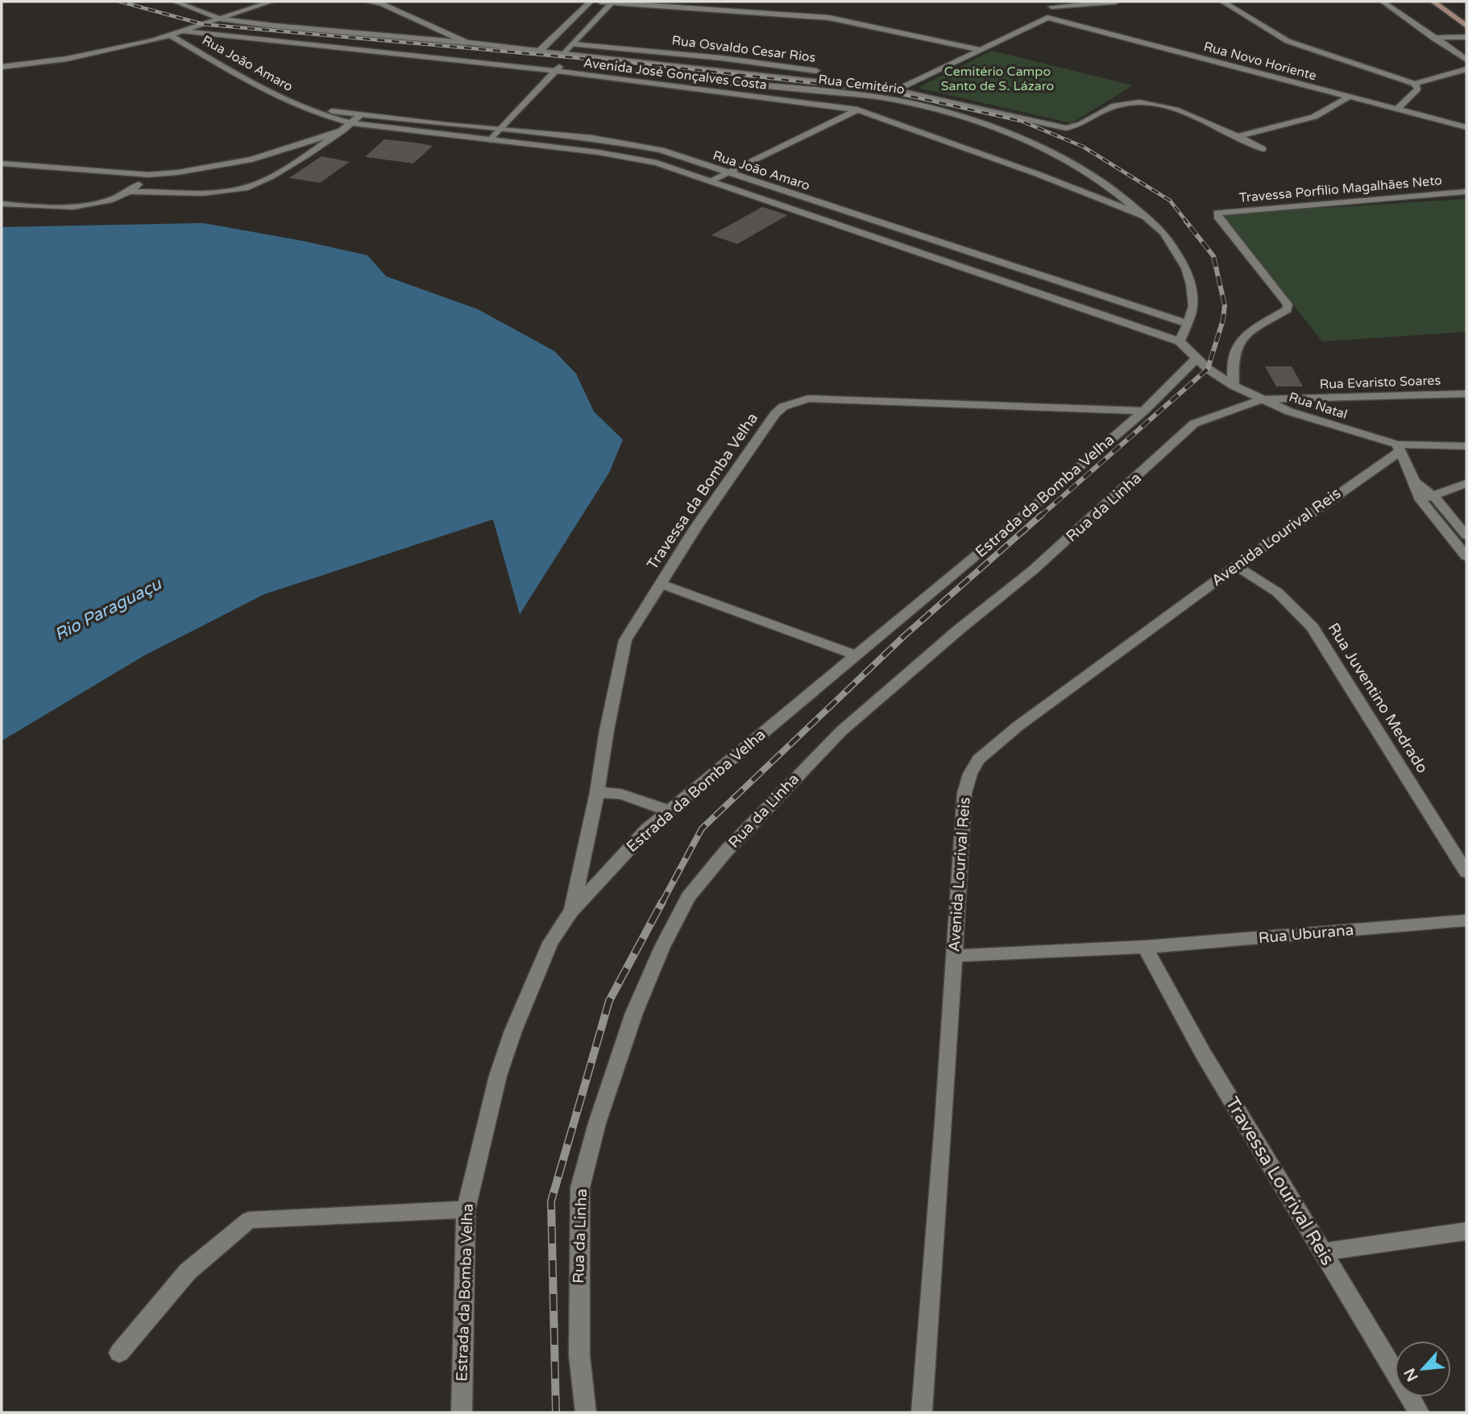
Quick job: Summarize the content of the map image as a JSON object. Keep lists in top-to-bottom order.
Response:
{
  "streets": {
    "street": [
      "Rua Osvaldo Cesar Rios",
      "Rua Novo Horiente",
      "Rua João Amaro",
      "Avenida José Gonçalves Costa",
      "Rua Cemitério",
      "Travessa Porfilio Magalhães Neto",
      "Rua Evaristo Soares",
      "Rua Natal",
      "Travessa da Bomba Velha",
      "Estrada da Bomba Velha",
      "Rua da Linha",
      "Avenida Lourival Reis",
      "Rua Juventino Medrado",
      "Rua Uburana",
      "Travessa Lourival Reis"
    ]
  },
  "crossings": [
    ["Rua Osvaldo Cesar Rios", "Rua Cemitério"],
    ["Rua João Amaro", "Rua Cemitério"],
    ["Rua João Amaro", "Rua Natal"],
    ["Avenida José Gonçalves Costa", "Rua Cemitério"],
    ["Rua Cemitério", "Rua Natal"],
    ["Travessa Porfilio Magalhães Neto", "Rua Natal"],
    ["Rua Evaristo Soares", "Rua Natal"],
    ["Rua Evaristo Soares", "Rua da Linha"],
    ["Rua Natal", "Estrada da Bomba Velha"],
    ["Rua Natal", "Rua da Linha"],
    ["Rua Natal", "Avenida Lourival Reis"],
    ["Travessa da Bomba Velha", "Estrada da Bomba Velha"],
    ["Avenida Lourival Reis", "Rua Juventino Medrado"],
    ["Avenida Lourival Reis", "Rua Uburana"],
    ["Rua Uburana", "Travessa Lourival Reis"]
  ],
  "water": ["Rio Paraguaçu"],
  "parks": ["Cemitério Campo Santo de S. Lázaro"],
  "north": "bottom left"
}
